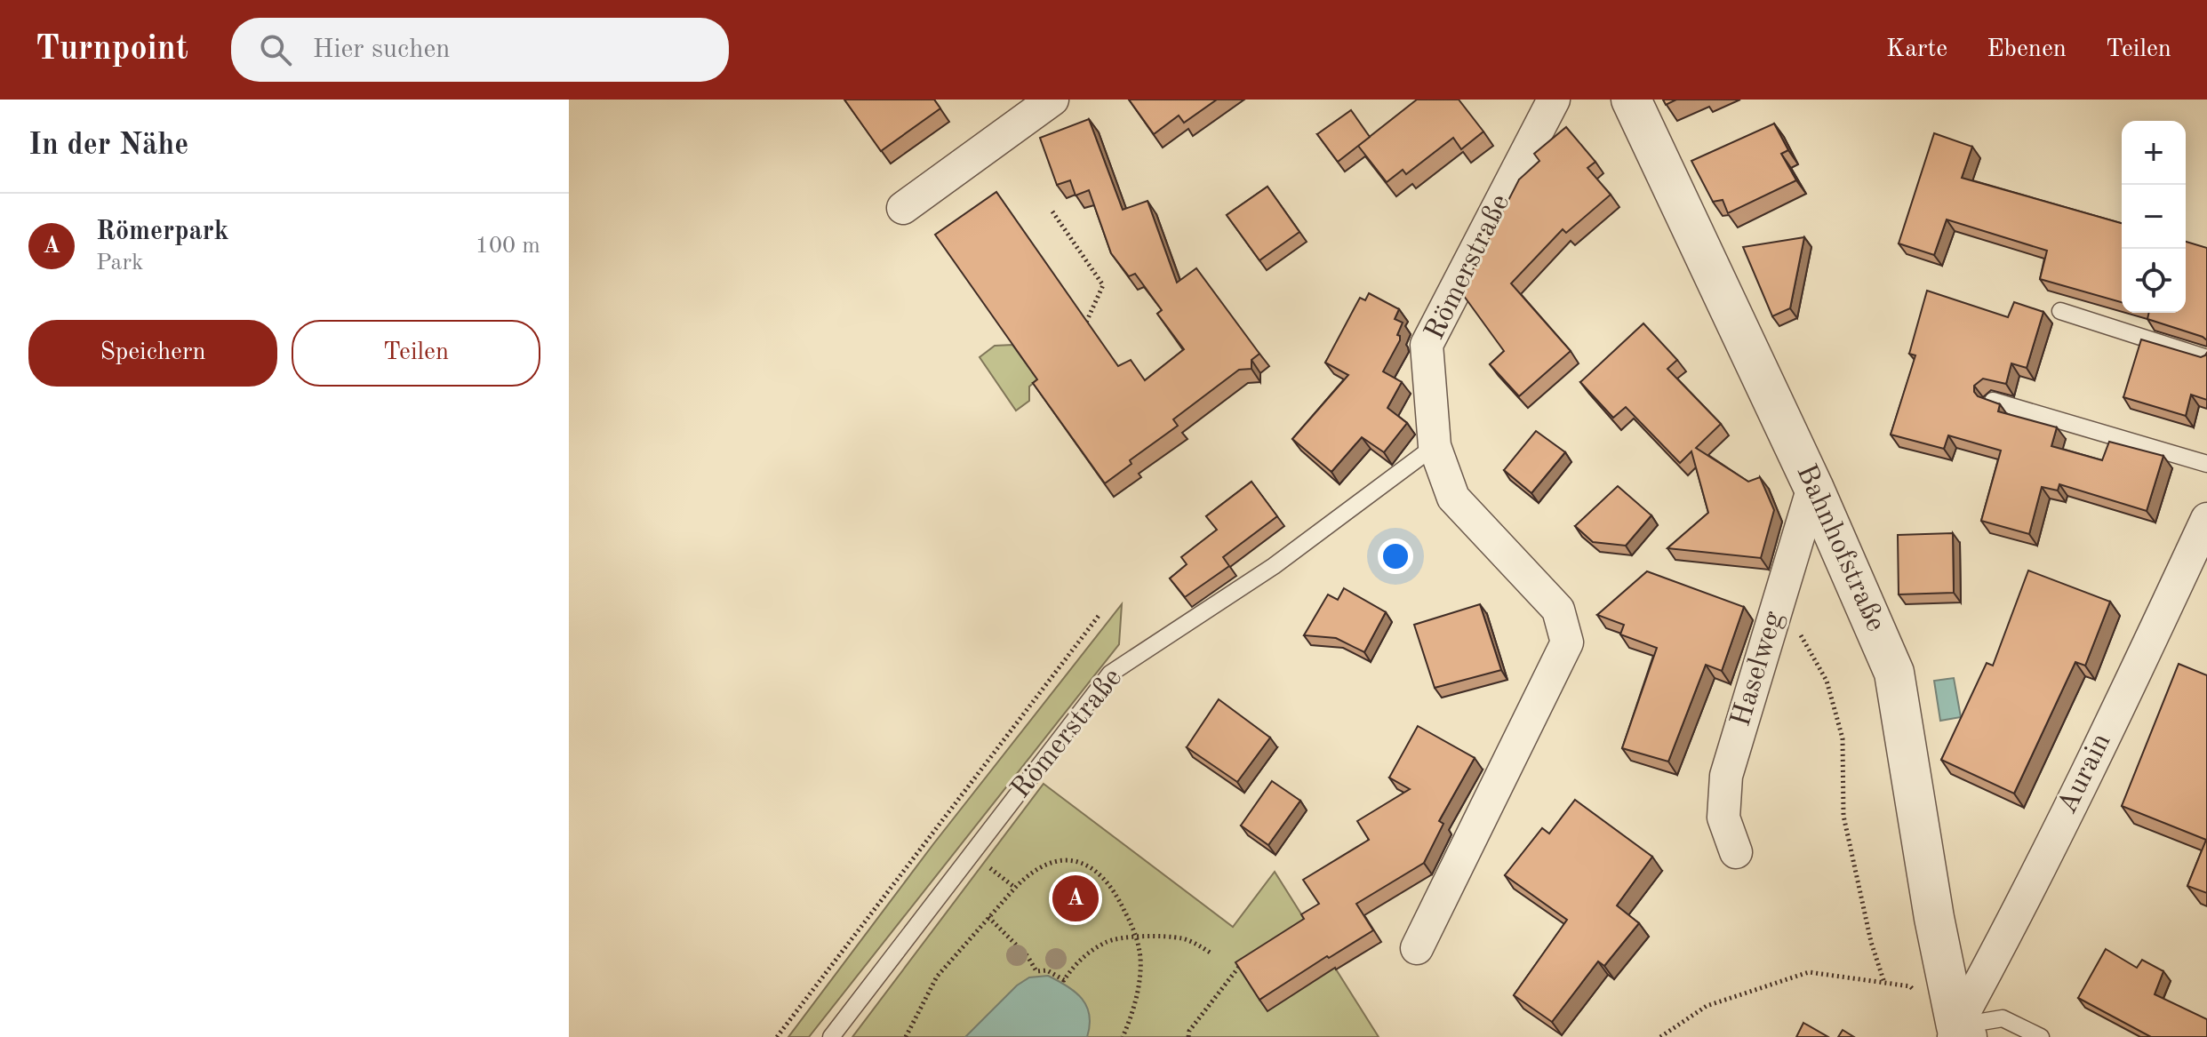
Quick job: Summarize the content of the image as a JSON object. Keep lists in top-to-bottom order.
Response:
{
  "streets": {
    "street": [
      "Römerstraße",
      "Bahnhofstraße",
      "Haselweg",
      "Aurain"
    ]
  },
  "crossings": [
    ["Bahnhofstraße", "Haselweg"],
    ["Bahnhofstraße", "Aurain"]
  ],
  "page": {
    "header": "Turnpoint",
    "search": "Hier suchen",
    "nav": ["Karte", "Ebenen", "Teilen"],
    "heading": "In der Nähe",
    "map_buttons": ["+", "−"],
    "list": [
      {
        "mark": "A",
        "name": "Römerpark",
        "note": "Park",
        "value": "100 m"
      }
    ],
    "buttons": ["Speichern", "Teilen"],
    "pins": "A"
  }
}
